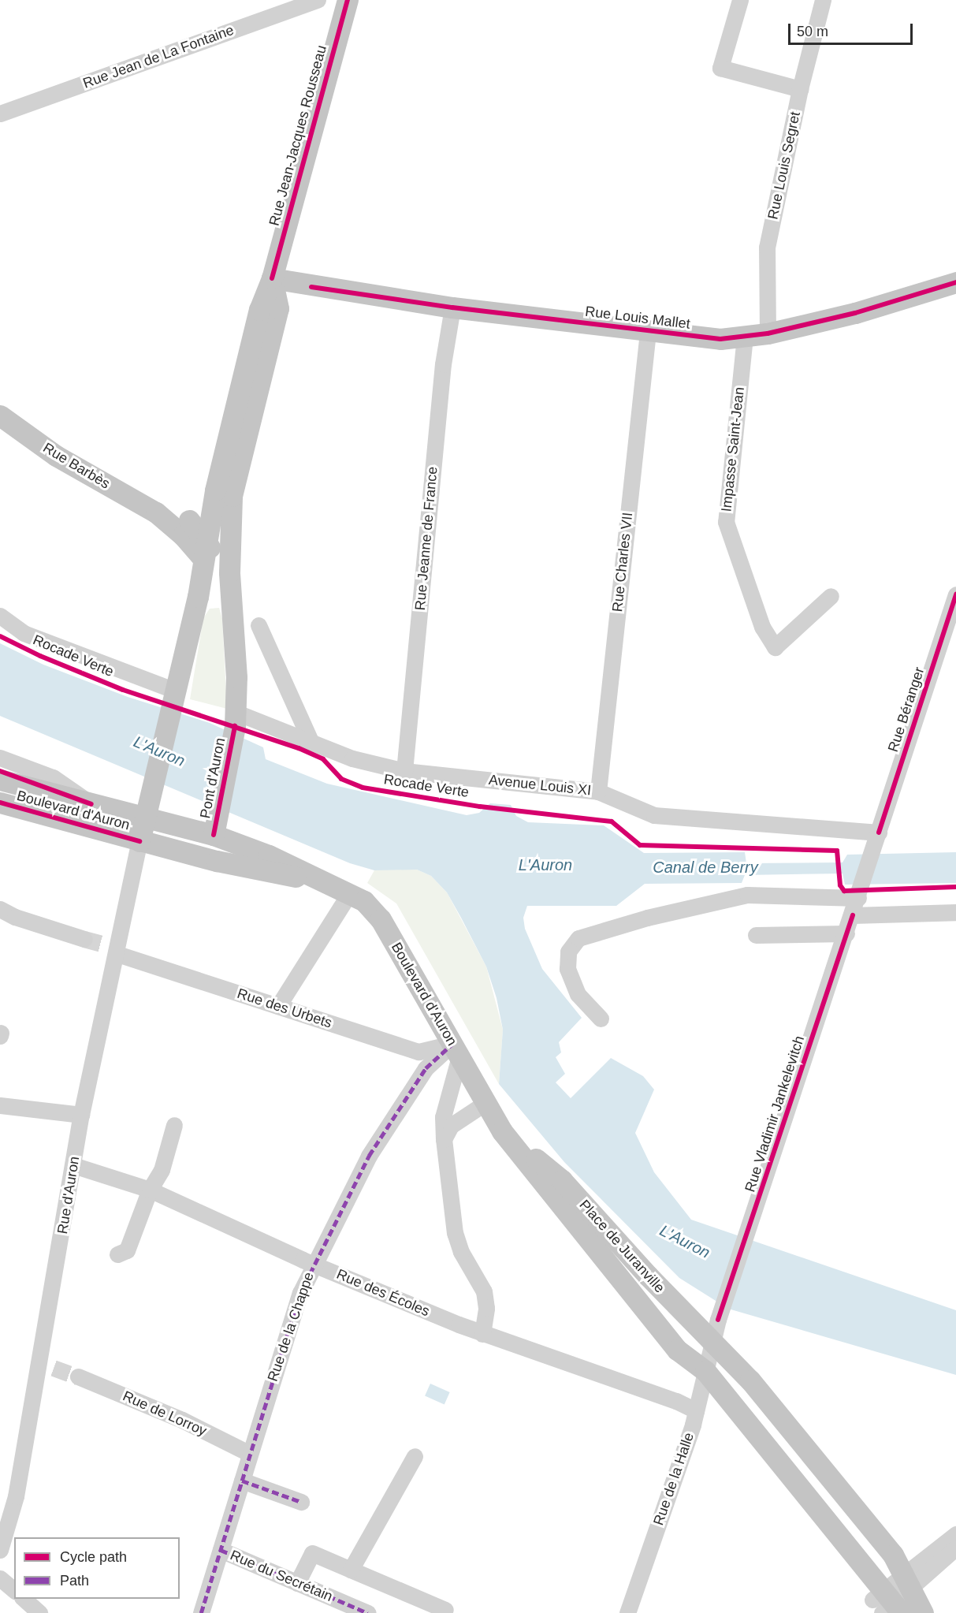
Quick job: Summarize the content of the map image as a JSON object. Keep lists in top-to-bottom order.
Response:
{
  "streets": {
    "main road": [
      "Rue Jean-Jacques Rousseau",
      "Rue Louis Mallet",
      "Rue Barbès",
      "Pont d'Auron",
      "Boulevard d'Auron",
      "Place de Juranville"
    ],
    "street": [
      "Rue Jean de La Fontaine",
      "Rue Louis Segret",
      "Impasse Saint-Jean",
      "Rue Jeanne de France",
      "Rue Charles VII",
      "Rue Béranger",
      "Avenue Louis XI",
      "Rue des Urbets",
      "Rue Vladimir Jankelevitch",
      "Rue d'Auron",
      "Rue des Écoles",
      "Rue de la Chappe",
      "Rue de Lorroy",
      "Rue de la Halle",
      "Rue du Secrétain"
    ],
    "cycle path": ["Rocade Verte"]
  },
  "crossings": [
    ["Rue Jean-Jacques Rousseau", "Rue Louis Mallet"],
    ["Rue Jean-Jacques Rousseau", "Rue Barbès"],
    ["Rue Jean-Jacques Rousseau", "Pont d'Auron"],
    ["Rue Jean-Jacques Rousseau", "Avenue Louis XI"],
    ["Rue Louis Segret", "Rue Louis Mallet"],
    ["Rue Louis Mallet", "Impasse Saint-Jean"],
    ["Rue Louis Mallet", "Rue Jeanne de France"],
    ["Rue Louis Mallet", "Rue Charles VII"],
    ["Rue Jeanne de France", "Avenue Louis XI"],
    ["Rue Charles VII", "Avenue Louis XI"],
    ["Rue Béranger", "Avenue Louis XI"],
    ["Rue Béranger", "Rue Vladimir Jankelevitch"],
    ["Pont d'Auron", "Avenue Louis XI"],
    ["Pont d'Auron", "Boulevard d'Auron"],
    ["Boulevard d'Auron", "Rue des Urbets"],
    ["Boulevard d'Auron", "Rue d'Auron"],
    ["Boulevard d'Auron", "Place de Juranville"],
    ["Boulevard d'Auron", "Rue de la Chappe"],
    ["Rue des Urbets", "Rue d'Auron"],
    ["Rue des Urbets", "Rue de la Chappe"],
    ["Rue Vladimir Jankelevitch", "Place de Juranville"],
    ["Rue Vladimir Jankelevitch", "Rue de la Halle"],
    ["Rue d'Auron", "Rue des Écoles"],
    ["Place de Juranville", "Rue de la Halle"],
    ["Rue des Écoles", "Rue de la Chappe"],
    ["Rue des Écoles", "Rue de la Halle"],
    ["Rue de la Chappe", "Rue de Lorroy"],
    ["Rue de la Chappe", "Rue du Secrétain"]
  ],
  "water": ["L'Auron", "Canal de Berry"],
  "legend": ["Cycle path", "Path"],
  "scale_bar": "50 m"
}
